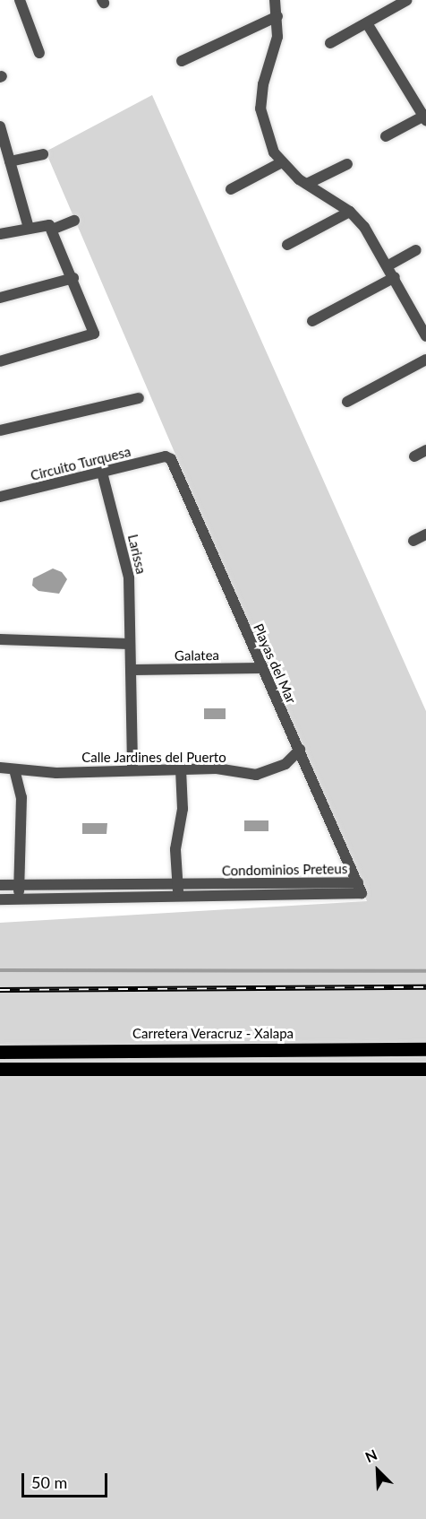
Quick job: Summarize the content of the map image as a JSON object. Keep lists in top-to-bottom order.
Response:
{
  "streets": {
    "main road": ["Carretera Veracruz - Xalapa"],
    "street": [
      "Circuito Turquesa",
      "Larissa",
      "Galatea",
      "Playas del Mar",
      "Calle Jardines del Puerto",
      "Condominios Preteus"
    ]
  },
  "crossings": [
    ["Circuito Turquesa", "Larissa"],
    ["Circuito Turquesa", "Playas del Mar"],
    ["Larissa", "Galatea"],
    ["Larissa", "Calle Jardines del Puerto"],
    ["Galatea", "Playas del Mar"],
    ["Playas del Mar", "Calle Jardines del Puerto"],
    ["Playas del Mar", "Condominios Preteus"]
  ],
  "scale_bar": "50 m",
  "north": "top left"
}
